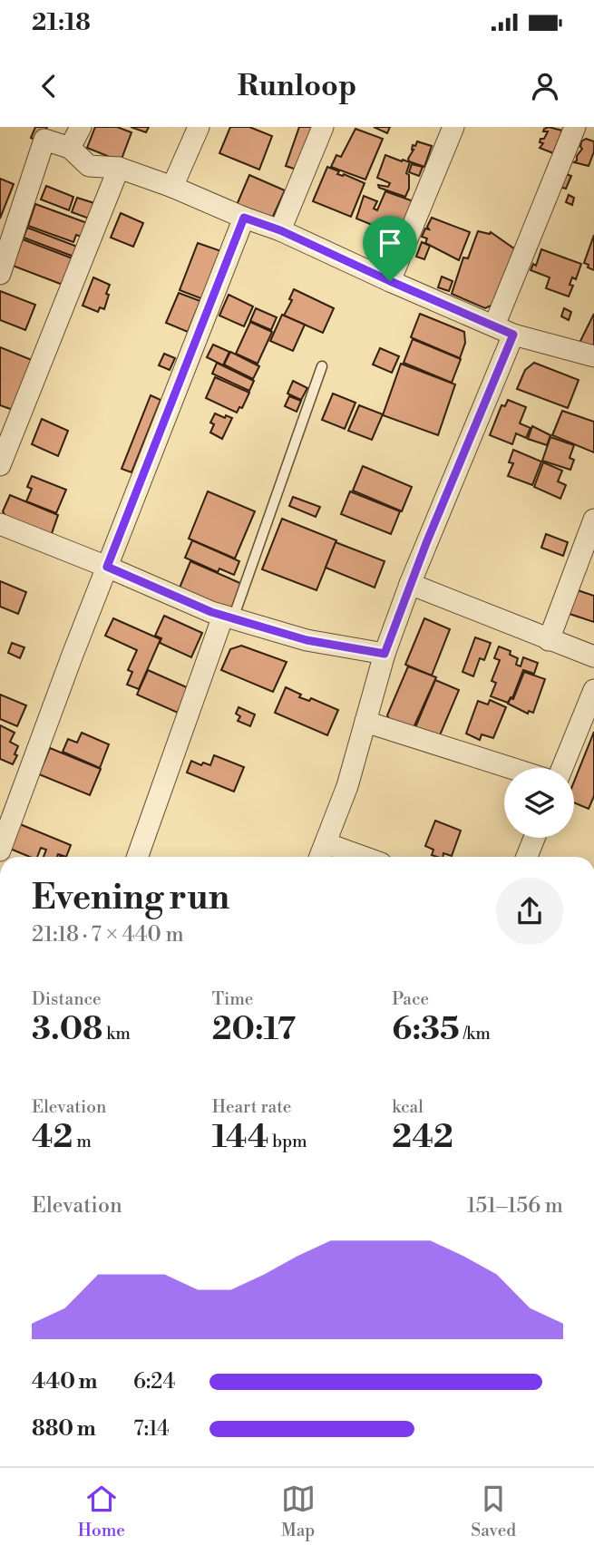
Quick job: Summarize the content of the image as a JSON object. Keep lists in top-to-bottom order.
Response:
{
  "page": {
    "status": "21:18",
    "header": "Runloop",
    "heading": ["Evening run", "21:18 · 7 × 440 m"],
    "stats": [
      ["Distance", "3.08 km"],
      ["Time", "20:17"],
      ["Pace", "6:35 /km"],
      ["Elevation", "42 m"],
      ["Heart rate", "144 bpm"],
      ["kcal", "242"]
    ],
    "chart": ["Elevation", "151–156 m"],
    "list": [
      {
        "name": "440 m",
        "note": "6:24"
      },
      {
        "name": "880 m",
        "note": "7:14"
      }
    ],
    "tabs": ["Home", "Map", "Saved"]
  }
}
